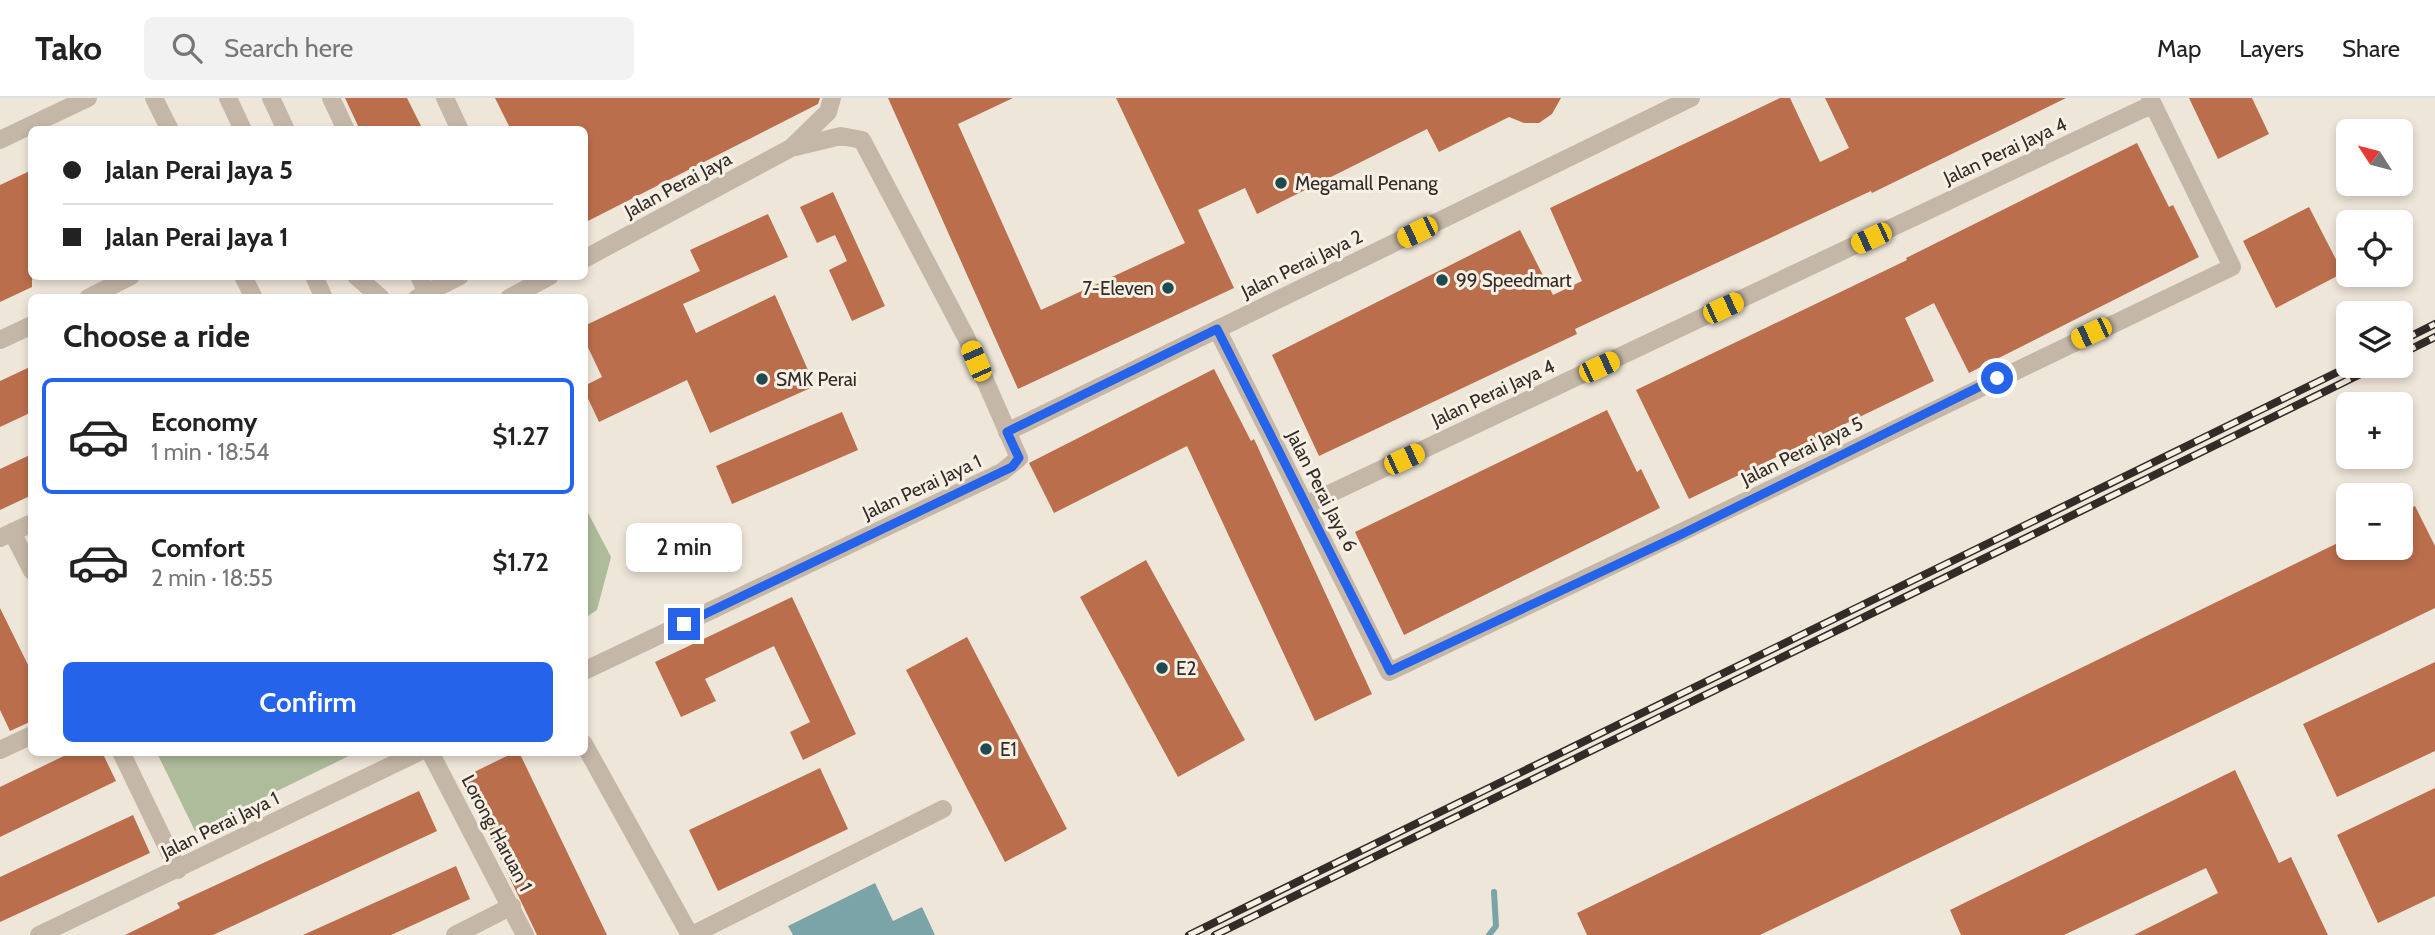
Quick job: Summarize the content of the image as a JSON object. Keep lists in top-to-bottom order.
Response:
{
  "streets": {
    "street": [
      "Jalan Perai Jaya 4",
      "Jalan Perai Jaya",
      "Jalan Perai Jaya 2",
      "Jalan Perai Jaya 5",
      "Jalan Perai Jaya 1",
      "Jalan Perai Jaya 6",
      "Lorong Haruan 1"
    ]
  },
  "crossings": [
    ["Jalan Perai Jaya 4", "Jalan Perai Jaya 5"],
    ["Jalan Perai Jaya 4", "Jalan Perai Jaya 6"],
    ["Jalan Perai Jaya", "Jalan Perai Jaya 1"],
    ["Jalan Perai Jaya 2", "Jalan Perai Jaya 1"],
    ["Jalan Perai Jaya 2", "Jalan Perai Jaya 6"],
    ["Jalan Perai Jaya 5", "Jalan Perai Jaya 6"]
  ],
  "places": [
    "Megamall Penang",
    "99 Speedmart",
    "7-Eleven",
    "SMK Perai",
    "E2",
    "E1"
  ],
  "north": "top left",
  "page": {
    "header": "Tako",
    "search": "Search here",
    "nav": ["Map", "Layers", "Share"],
    "map_buttons": ["+", "−"],
    "banner": ["Jalan Perai Jaya 5", "Jalan Perai Jaya 1"],
    "heading": "Choose a ride",
    "list": [
      {
        "name": "Economy",
        "note": "1 min · 18:54",
        "value": "$1.27"
      },
      {
        "name": "Comfort",
        "note": "2 min · 18:55",
        "value": "$1.72"
      }
    ],
    "bubble": "2 min",
    "buttons": "Confirm"
  }
}
